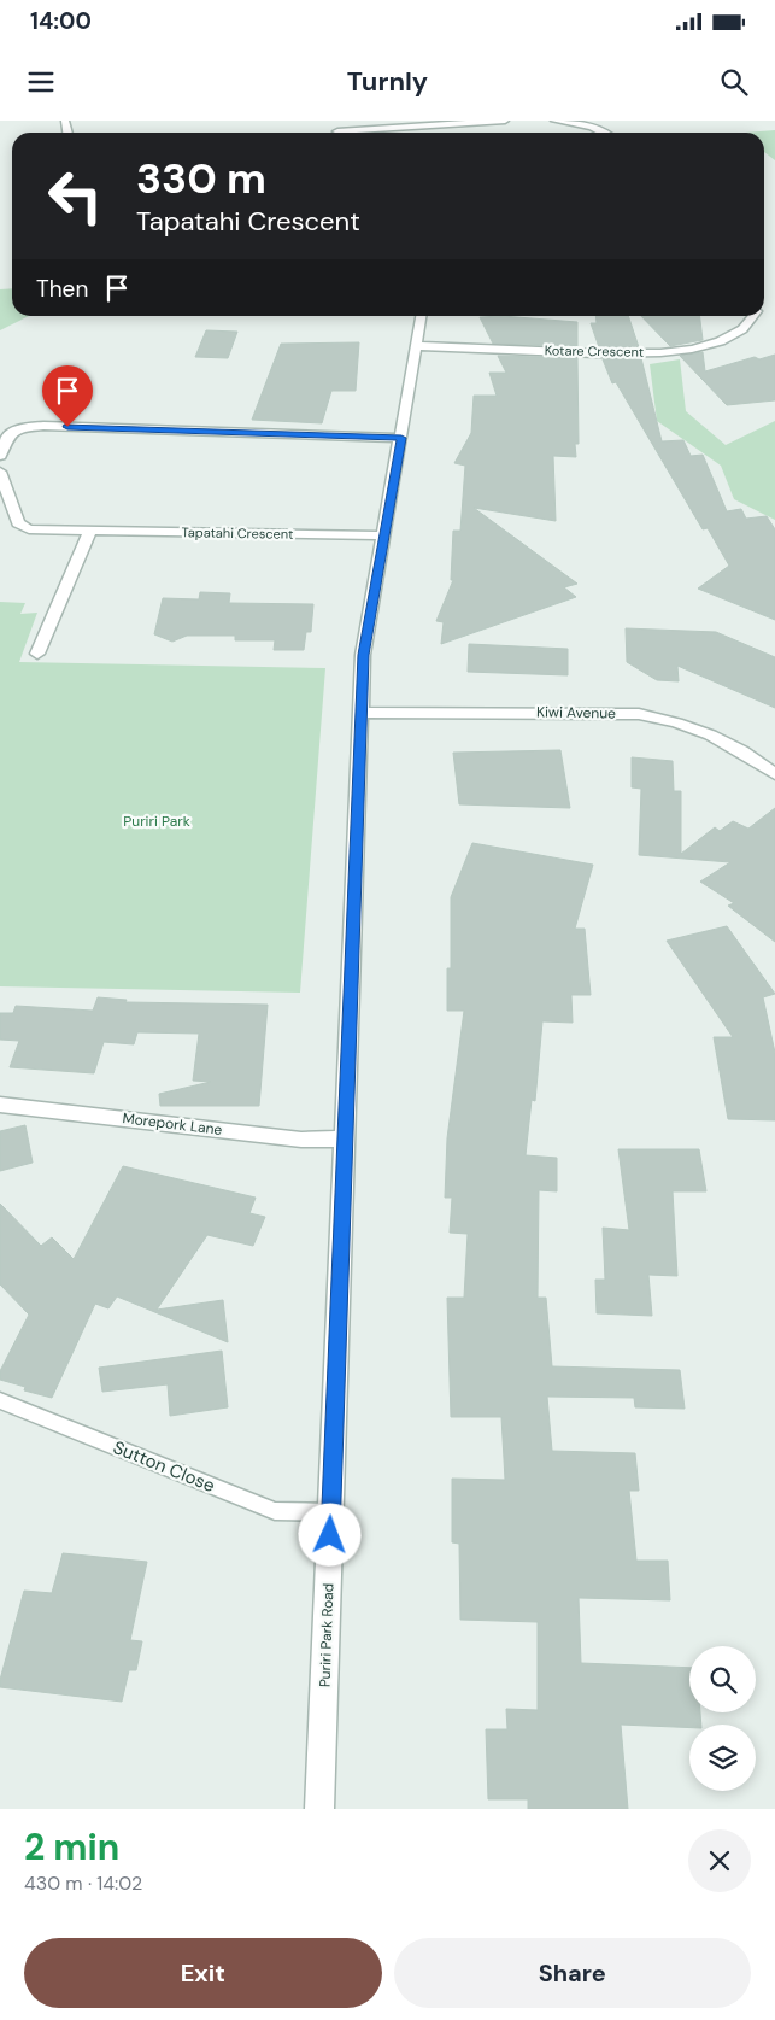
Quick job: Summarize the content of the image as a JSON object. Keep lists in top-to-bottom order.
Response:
{
  "streets": {
    "street": [
      "Kotare Crescent",
      "Tapatahi Crescent",
      "Kiwi Avenue",
      "Morepork Lane",
      "Puriri Park Road"
    ],
    "lane": ["Sutton Close"]
  },
  "crossings": [
    ["Kotare Crescent", "Puriri Park Road"],
    ["Tapatahi Crescent", "Puriri Park Road"],
    ["Kiwi Avenue", "Puriri Park Road"],
    ["Morepork Lane", "Puriri Park Road"],
    ["Sutton Close", "Puriri Park Road"]
  ],
  "parks": ["Puriri Park"],
  "page": {
    "status": "14:00",
    "header": "Turnly",
    "turn": ["330 m", "Tapatahi Crescent"],
    "then": "Then",
    "heading": ["2 min", "430 m · 14:02"],
    "buttons": ["Exit", "Share"]
  }
}
